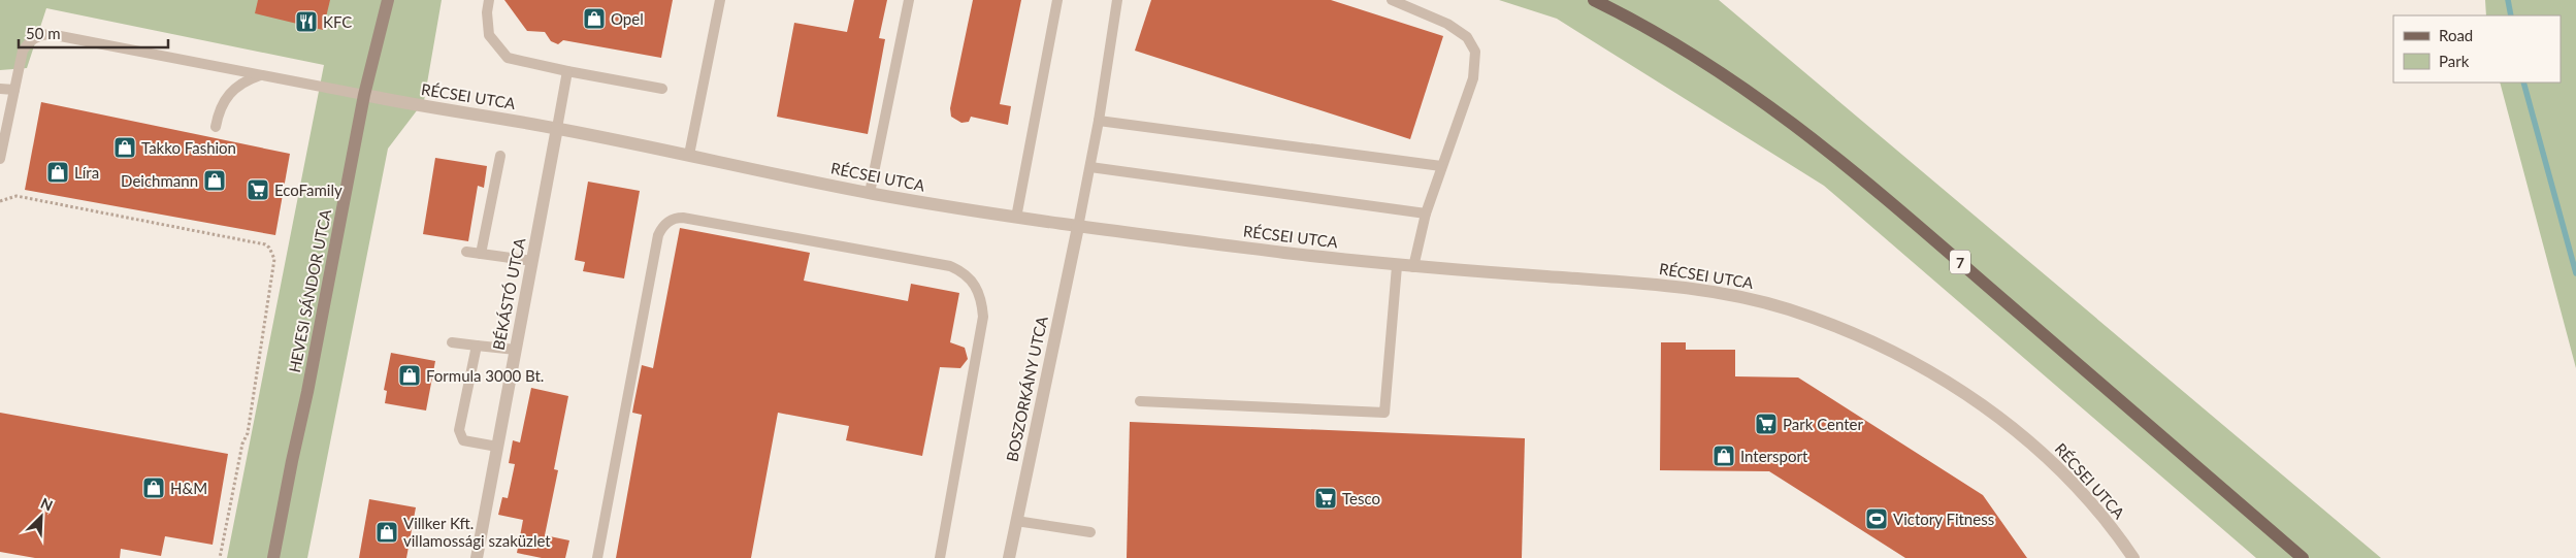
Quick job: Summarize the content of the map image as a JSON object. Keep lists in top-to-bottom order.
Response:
{
  "streets": {
    "main road": ["7", "HEVESI SÁNDOR UTCA"],
    "street": ["RÉCSEI UTCA", "BÉKÁSTÓ UTCA", "BOSZORKÁNY UTCA"]
  },
  "crossings": [
    ["RÉCSEI UTCA", "HEVESI SÁNDOR UTCA"],
    ["RÉCSEI UTCA", "BÉKÁSTÓ UTCA"],
    ["RÉCSEI UTCA", "BOSZORKÁNY UTCA"]
  ],
  "places": {
    "shop": [
      "Opel",
      "Takko Fashion",
      "Líra",
      "Deichmann",
      "Formula 3000 Bt.",
      "Intersport",
      "H&M",
      "Villker Kft. villamossági szaküzlet"
    ],
    "restaurant": ["KFC"],
    "supermarket": ["EcoFamily", "Park Center", "Tesco"],
    "sports": ["Victory Fitness"]
  },
  "legend": ["Road", "Park"],
  "scale_bar": "50 m",
  "north": "top right"
}
